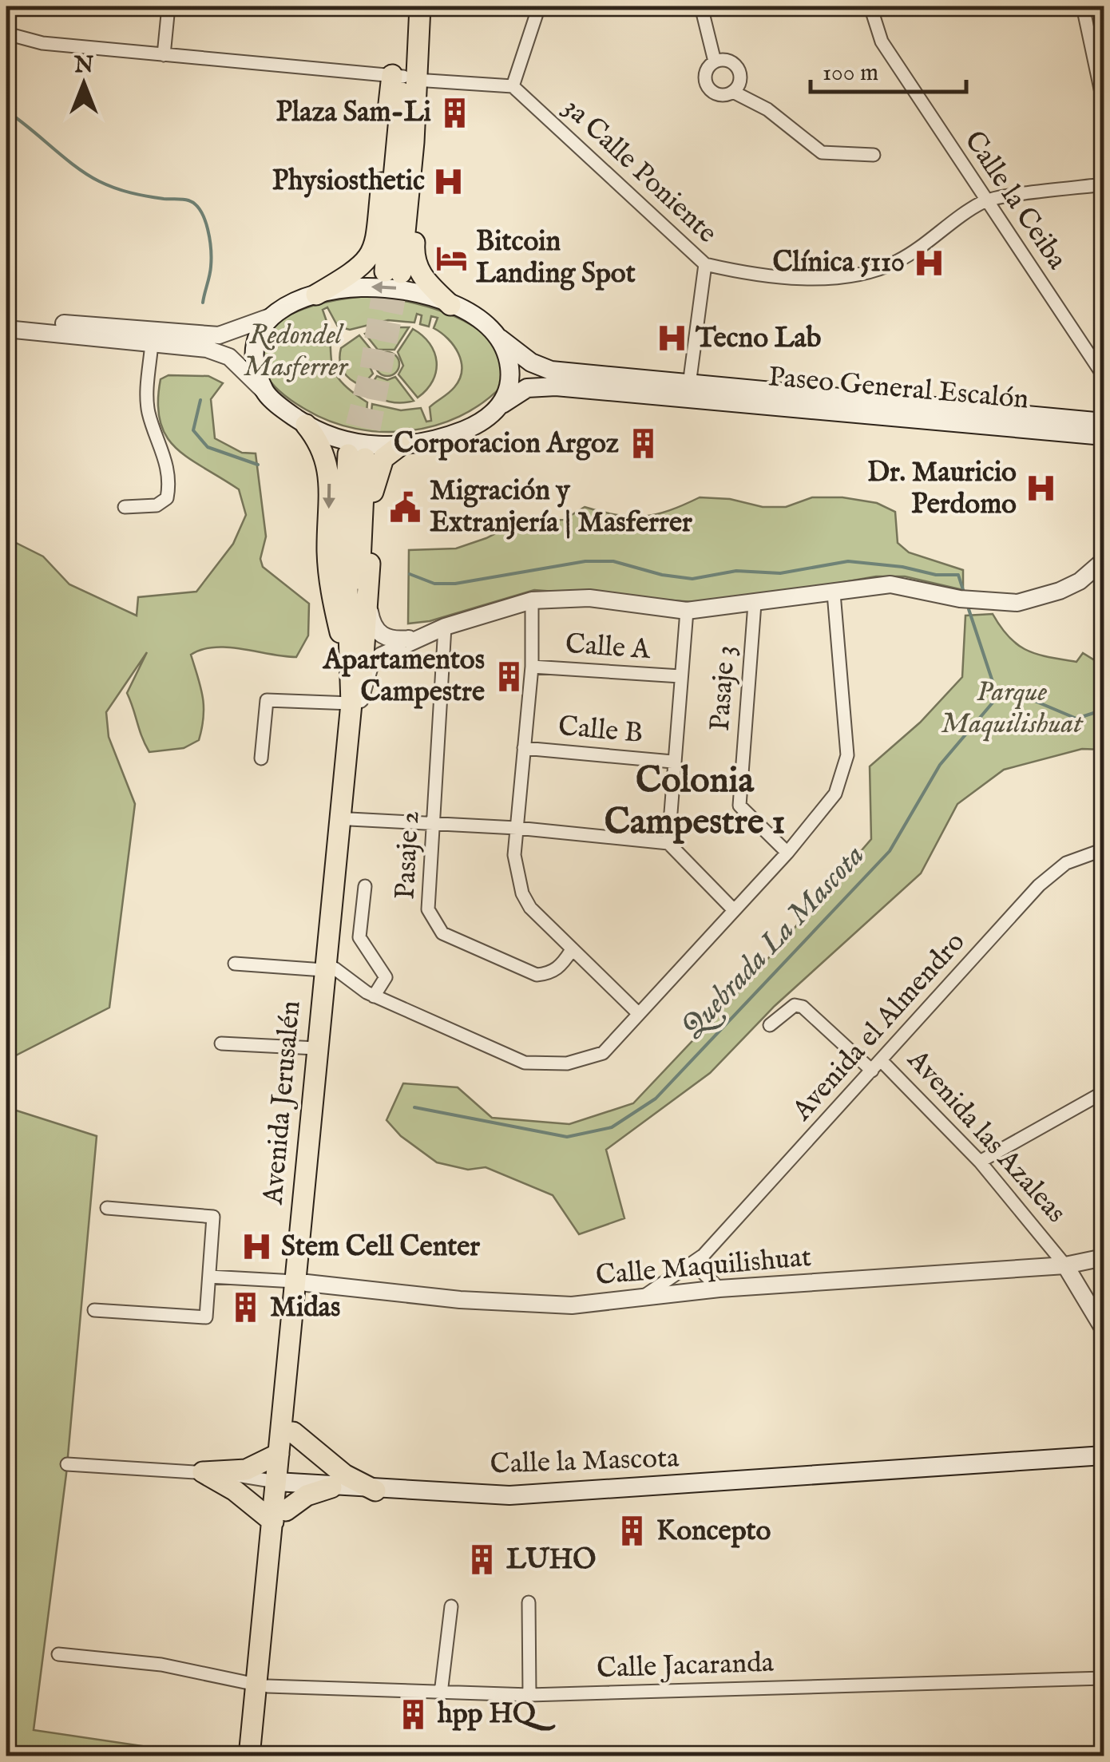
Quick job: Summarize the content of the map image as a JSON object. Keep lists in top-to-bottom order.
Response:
{
  "streets": {
    "main road": ["Paseo General Escalón", "Avenida Jerusalén", "Calle la Mascota"],
    "street": [
      "3a Calle Poniente",
      "Calle la Ceiba",
      "Calle A",
      "Pasaje 3",
      "Calle B",
      "Pasaje 2",
      "Avenida el Almendro",
      "Avenida las Azaleas",
      "Calle Maquilishuat",
      "Calle Jacaranda"
    ]
  },
  "crossings": [
    ["3a Calle Poniente", "Calle la Ceiba"],
    ["Avenida el Almendro", "Avenida las Azaleas"],
    ["Avenida el Almendro", "Calle Maquilishuat"],
    ["Avenida Jerusalén", "Calle Maquilishuat"],
    ["Avenida Jerusalén", "Calle la Mascota"],
    ["Avenida Jerusalén", "Calle Jacaranda"],
    ["Avenida las Azaleas", "Calle Maquilishuat"]
  ],
  "districts": ["Colonia Campestre 1"],
  "water": ["Quebrada La Mascota"],
  "parks": ["Redondel Masferrer", "Parque Maquilishuat"],
  "places": {
    "building": [
      "Plaza Sam-Li",
      "Corporacion Argoz",
      "Apartamentos Campestre",
      "Midas",
      "Koncepto",
      "LUHO",
      "hpp HQ"
    ],
    "hospital": [
      "Physiosthetic",
      "Clínica 5110",
      "Tecno Lab",
      "Dr. Mauricio Perdomo",
      "Stem Cell Center"
    ],
    "hotel": ["Bitcoin Landing Spot"],
    "public building": ["Migración y Extranjería | Masferrer"]
  },
  "scale_bar": "100 m",
  "north": "top"
}
